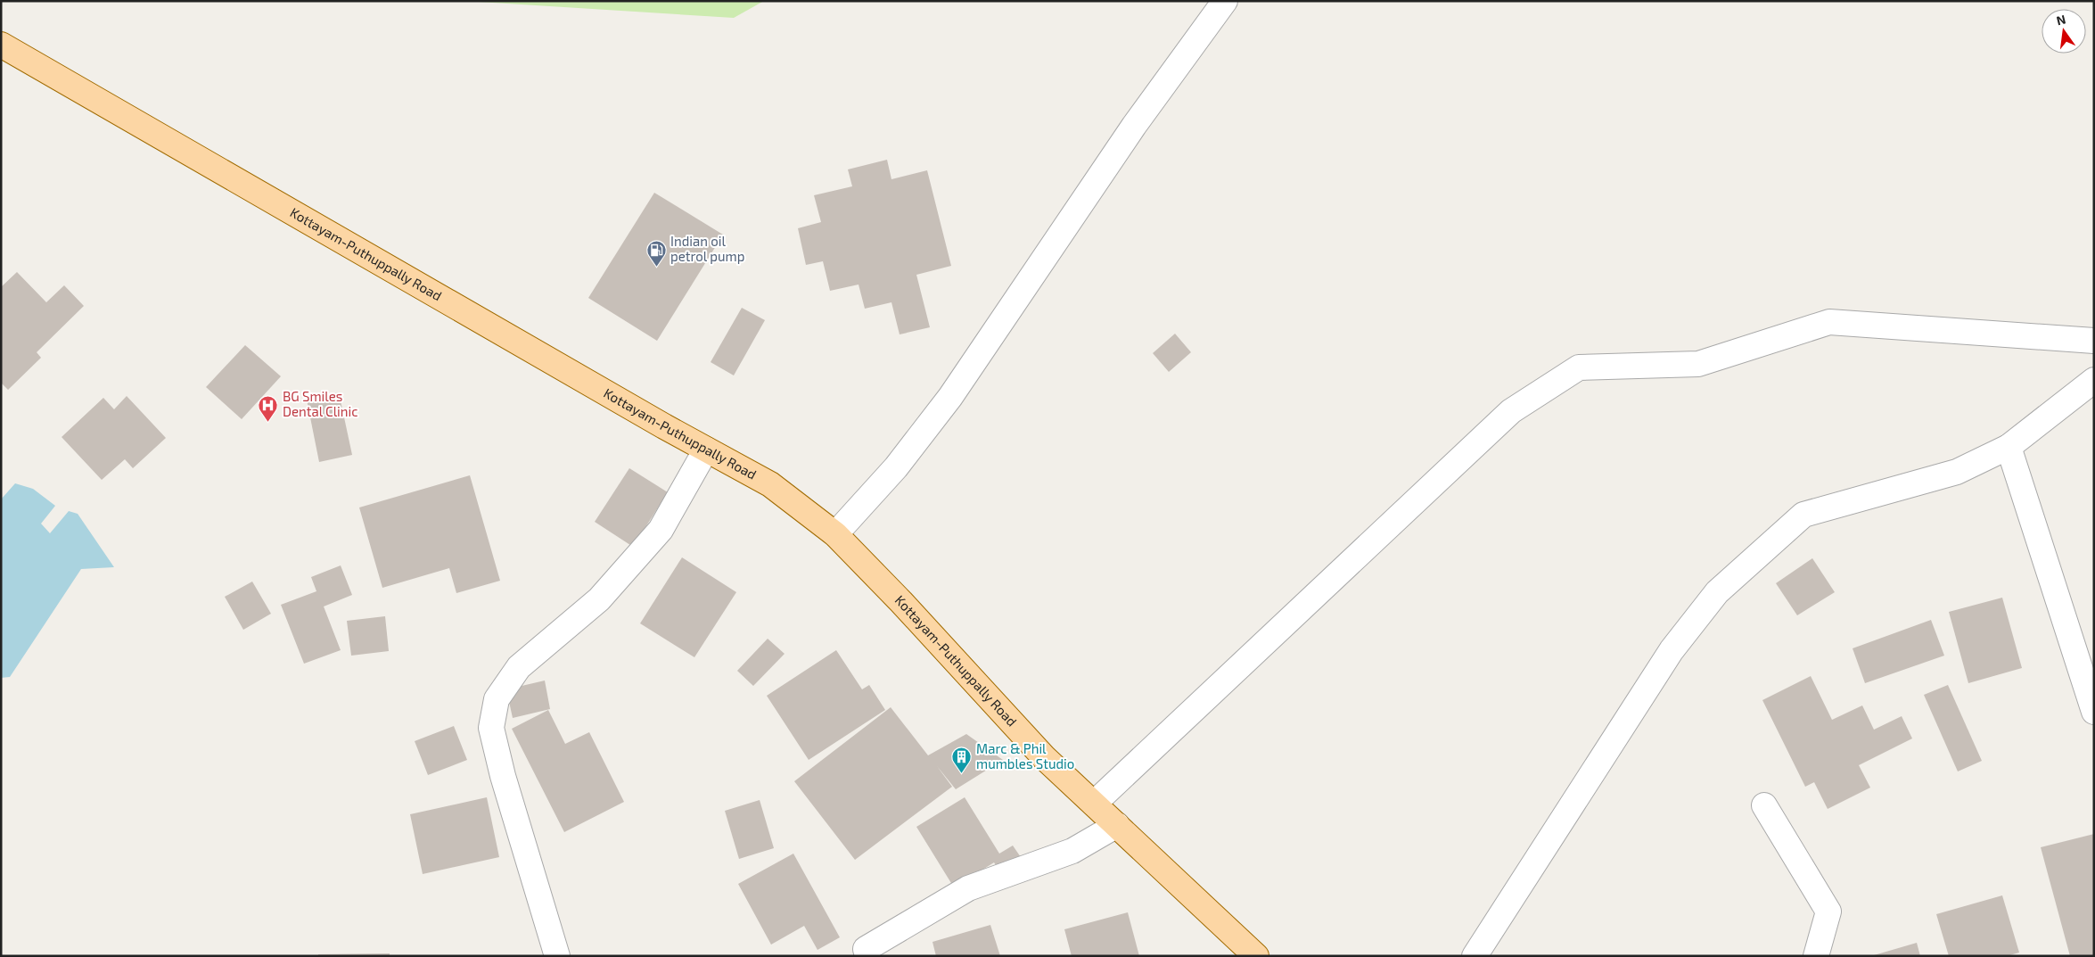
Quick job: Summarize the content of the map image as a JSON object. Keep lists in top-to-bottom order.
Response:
{
  "streets": {
    "main road": ["Kottayam-Puthuppally Road"]
  },
  "places": {
    "fuel station": ["Indian oil petrol pump"],
    "hospital": ["BG Smiles Dental Clinic"],
    "building": ["Marc & Phil mumbles Studio"]
  },
  "north": "top"
}
